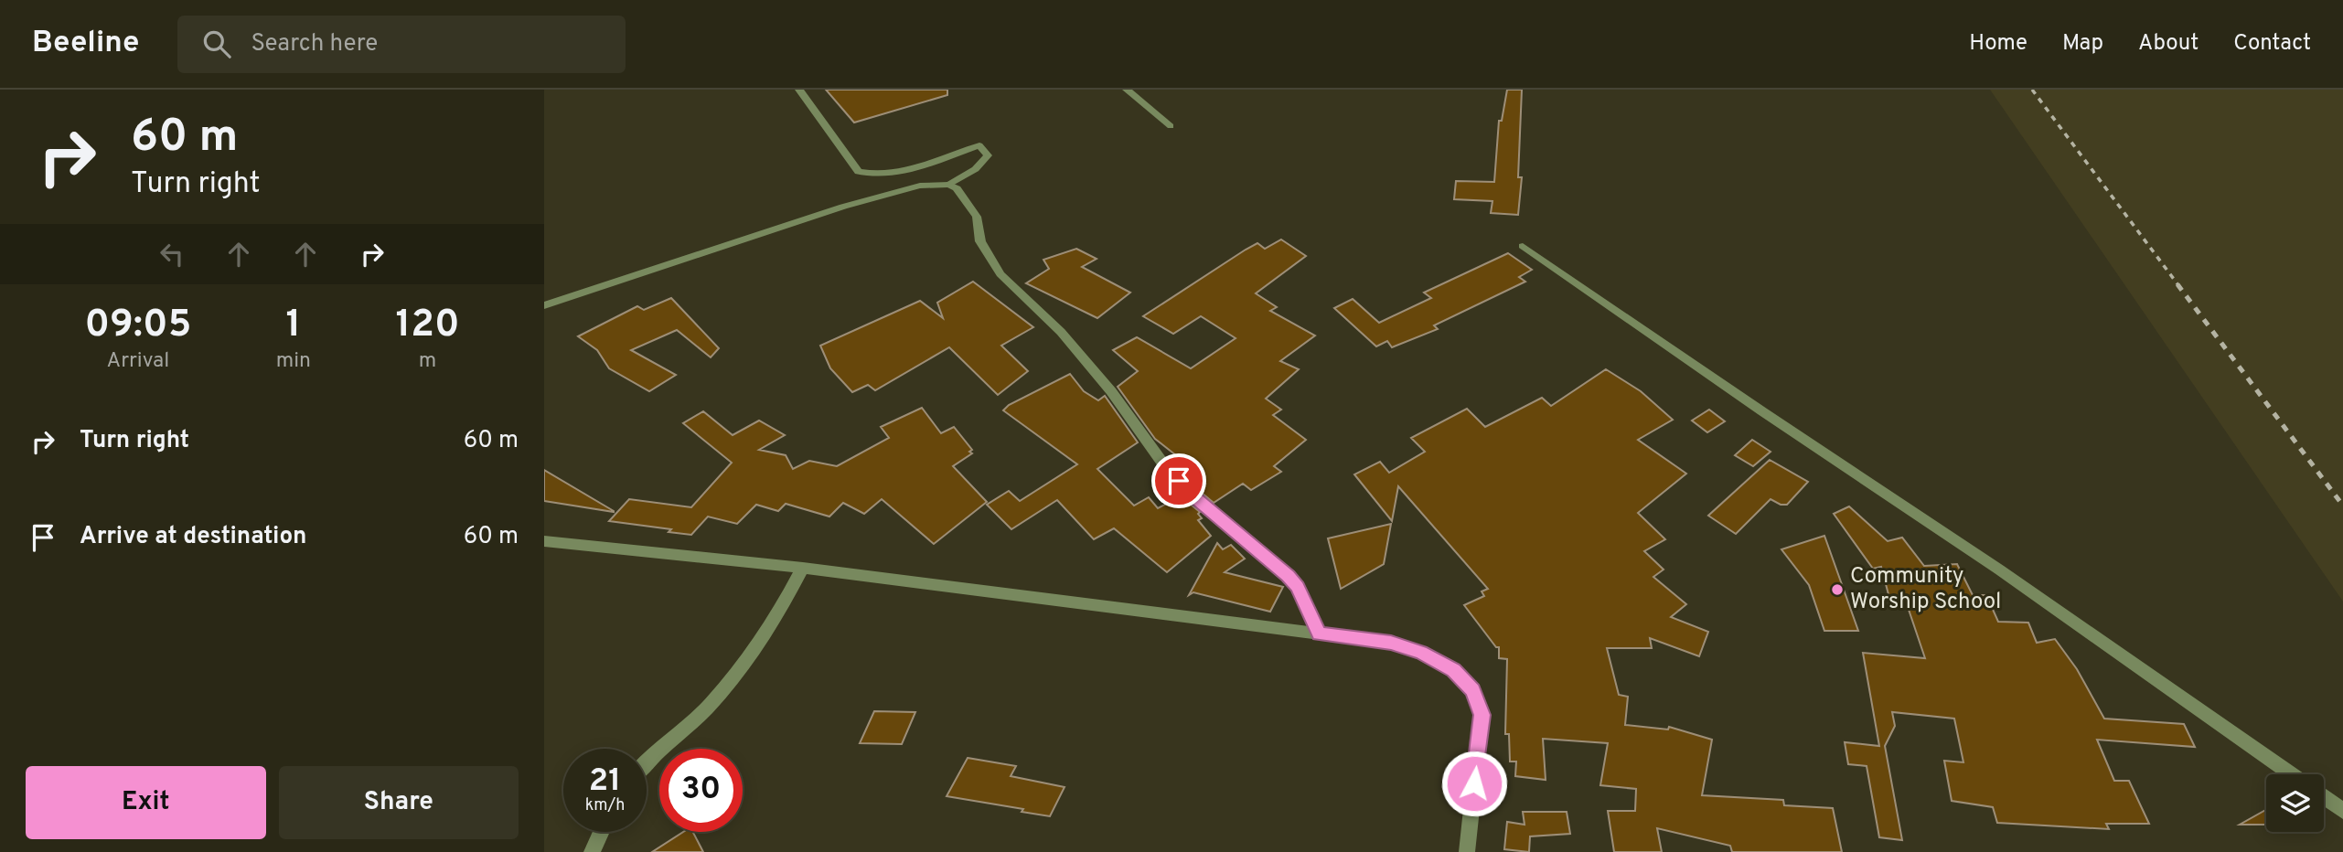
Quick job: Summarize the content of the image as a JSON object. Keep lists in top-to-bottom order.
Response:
{
  "places": ["Community Worship School"],
  "page": {
    "header": "Beeline",
    "search": "Search here",
    "nav": [
      "Home",
      "Map",
      "About",
      "Contact"
    ],
    "turn": ["60 m", "Turn right"],
    "eta": [
      "09:05",
      "Arrival",
      "1",
      "min",
      "120",
      "m"
    ],
    "list": [
      {
        "name": "Turn right",
        "value": "60 m"
      },
      {
        "name": "Arrive at destination",
        "value": "60 m"
      }
    ],
    "speed": "21 km/h",
    "limit": "30",
    "buttons": ["Exit", "Share"]
  }
}
